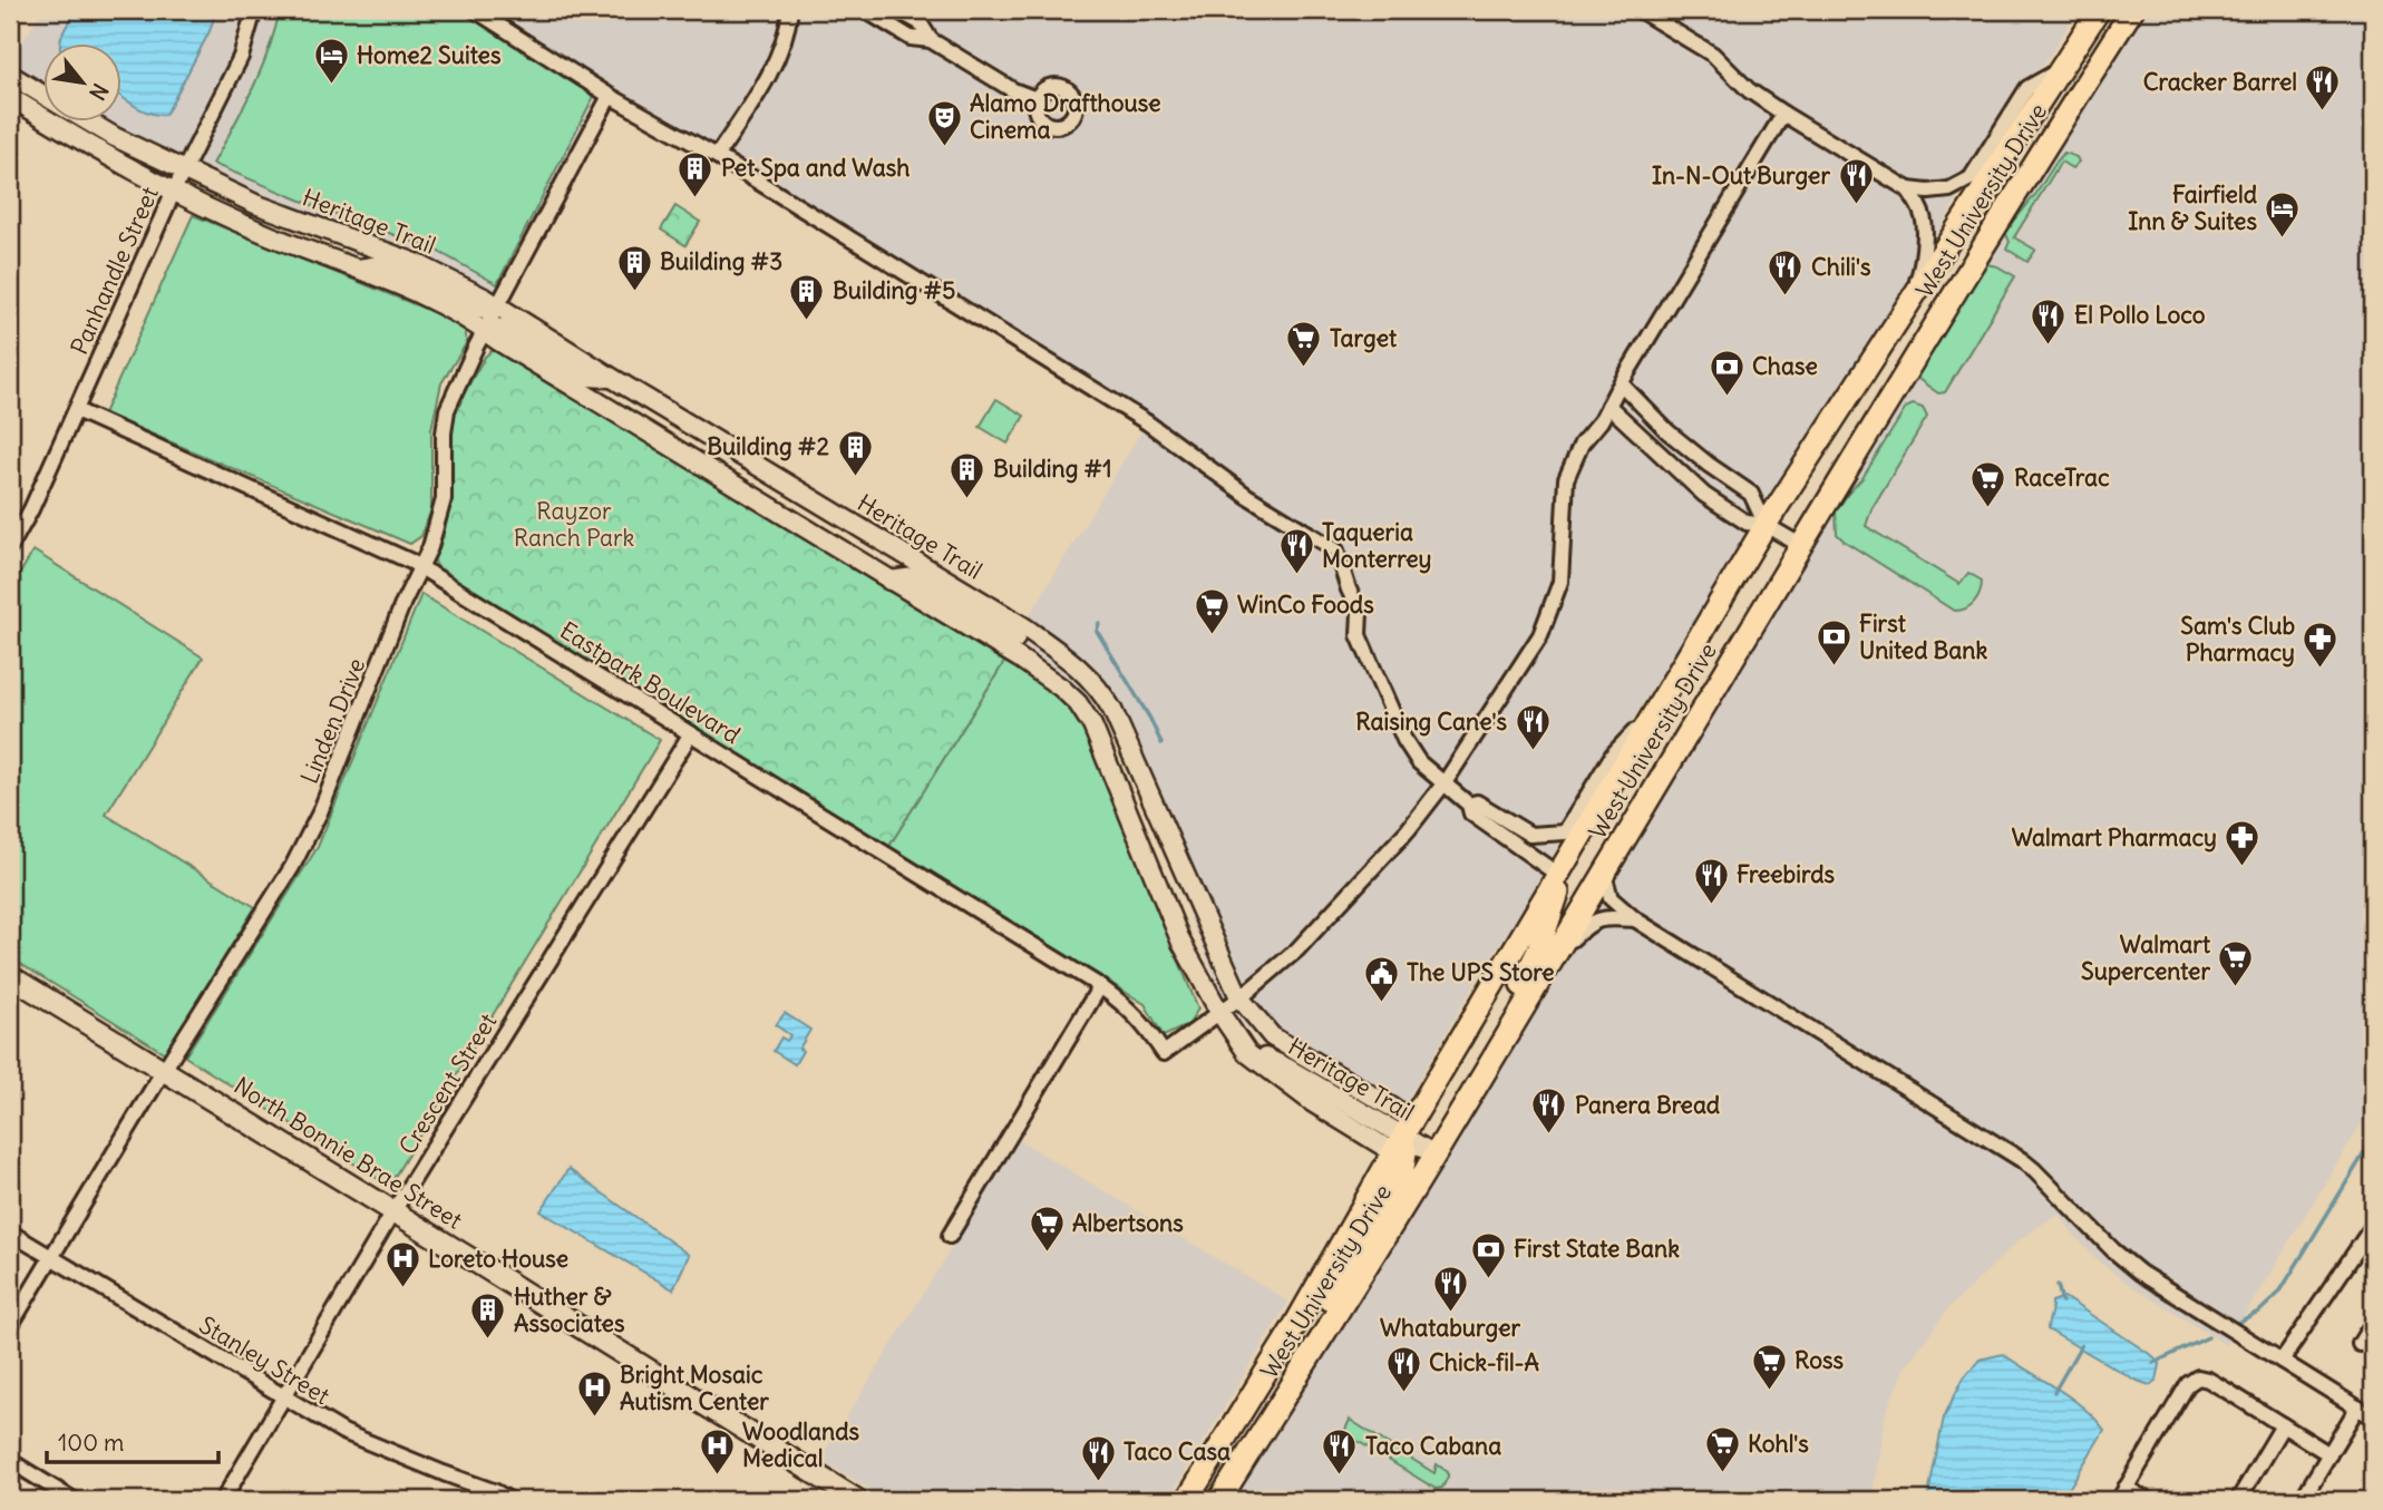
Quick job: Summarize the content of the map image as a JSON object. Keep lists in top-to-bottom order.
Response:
{
  "streets": {
    "main road": ["West University Drive", "North Bonnie Brae Street"],
    "street": [
      "Heritage Trail",
      "Panhandle Street",
      "Eastpark Boulevard",
      "Linden Drive",
      "Crescent Street",
      "Stanley Street"
    ]
  },
  "crossings": [
    ["West University Drive", "Heritage Trail"],
    ["Heritage Trail", "Panhandle Street"],
    ["Heritage Trail", "Eastpark Boulevard"],
    ["Heritage Trail", "Linden Drive"],
    ["Panhandle Street", "Eastpark Boulevard"],
    ["Eastpark Boulevard", "Linden Drive"],
    ["Eastpark Boulevard", "Crescent Street"],
    ["Linden Drive", "North Bonnie Brae Street"],
    ["Linden Drive", "Stanley Street"],
    ["Crescent Street", "North Bonnie Brae Street"],
    ["Crescent Street", "Stanley Street"]
  ],
  "parks": ["Rayzor Ranch Park"],
  "places": {
    "hotel": ["Home2 Suites", "Fairfield Inn & Suites"],
    "restaurant": [
      "Cracker Barrel",
      "In-N-Out Burger",
      "Chili's",
      "El Pollo Loco",
      "Taqueria Monterrey",
      "Raising Cane's",
      "Freebirds",
      "Panera Bread",
      "Whataburger",
      "Chick-fil-A",
      "Taco Cabana",
      "Taco Casa"
    ],
    "theatre": ["Alamo Drafthouse Cinema"],
    "building": [
      "Pet Spa and Wash",
      "Building #3",
      "Building #5",
      "Building #2",
      "Building #1",
      "Huther & Associates"
    ],
    "supermarket": [
      "Target",
      "RaceTrac",
      "WinCo Foods",
      "Walmart Supercenter",
      "Albertsons",
      "Ross",
      "Kohl's"
    ],
    "bank": ["Chase", "First United Bank", "First State Bank"],
    "pharmacy": ["Sam's Club Pharmacy", "Walmart Pharmacy"],
    "public building": ["The UPS Store"],
    "hospital": ["Loreto House", "Bright Mosaic Autism Center", "Woodlands Medical"]
  },
  "scale_bar": "100 m",
  "north": "bottom right"
}
